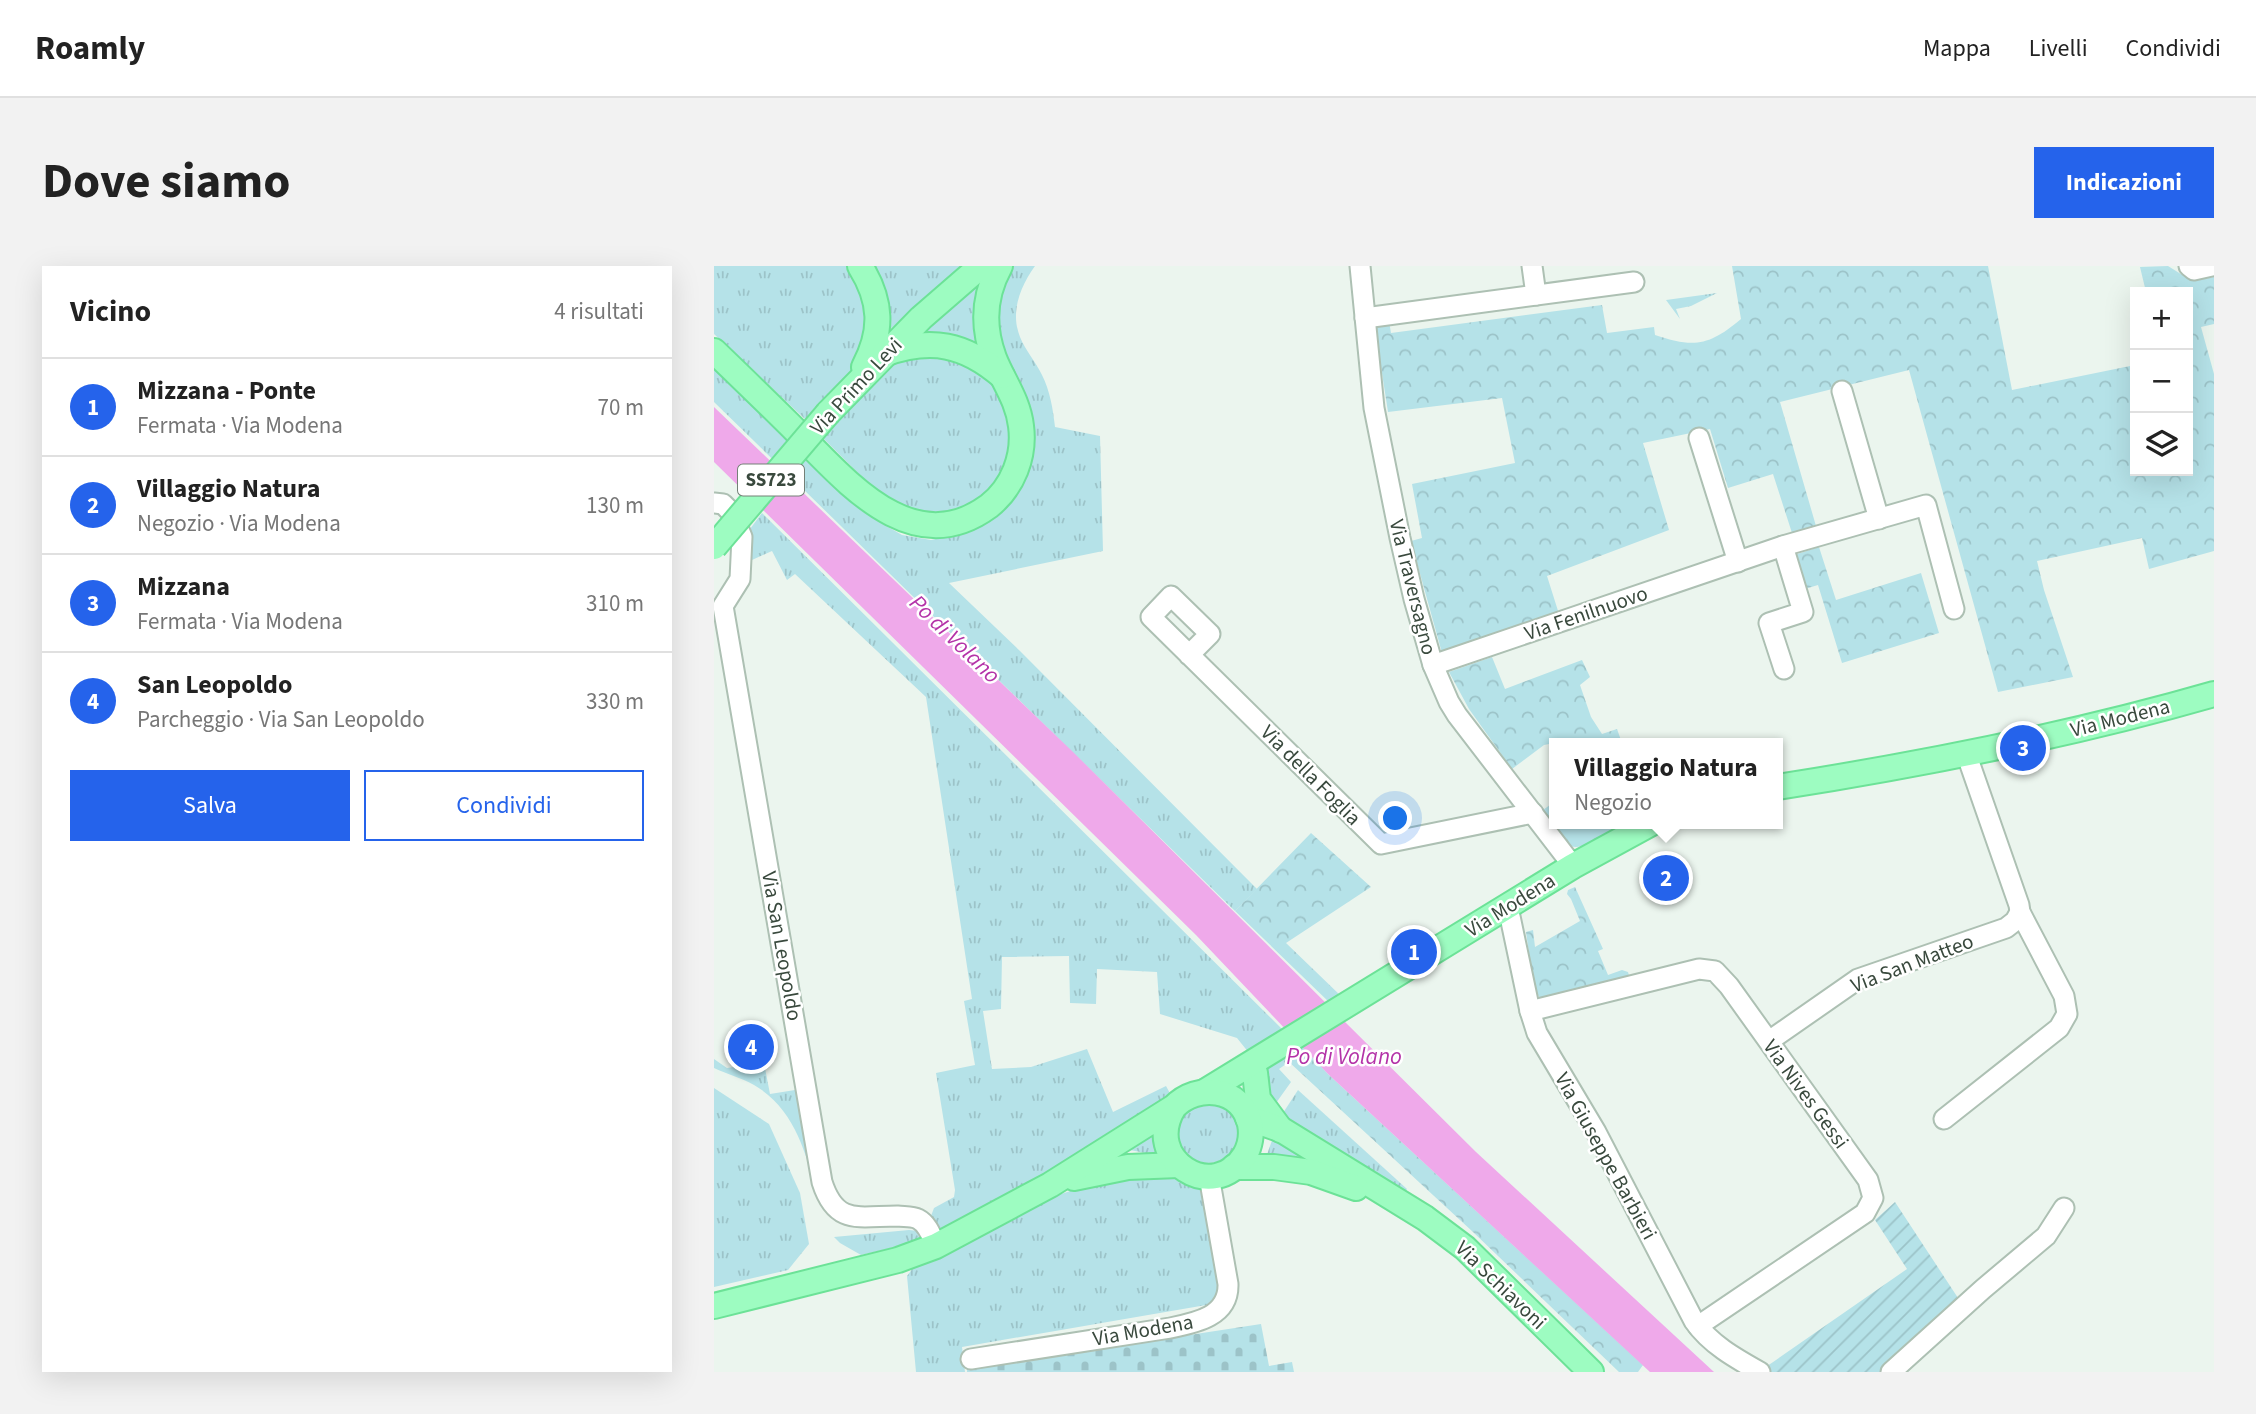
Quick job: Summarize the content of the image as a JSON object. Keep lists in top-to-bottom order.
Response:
{
  "streets": {
    "main road": [
      "Via Primo Levi",
      "SS723",
      "Via Modena",
      "Via Schiavoni"
    ],
    "street": [
      "Via Traversagno",
      "Via Fenilnuovo",
      "Via della Foglia",
      "Via San Leopoldo",
      "Via San Matteo",
      "Via Nives Gessi",
      "Via Giuseppe Barbieri"
    ]
  },
  "crossings": [
    ["Via Traversagno", "Via Fenilnuovo"],
    ["Via Traversagno", "Via Modena"],
    ["Via Traversagno", "Via della Foglia"],
    ["Via Modena", "Via San Leopoldo"],
    ["Via Modena", "Via Giuseppe Barbieri"],
    ["Via Modena", "Via Schiavoni"],
    ["Via San Matteo", "Via Nives Gessi"],
    ["Via Nives Gessi", "Via Giuseppe Barbieri"]
  ],
  "water": ["Po di Volano"],
  "page": {
    "header": "Roamly",
    "nav": ["Mappa", "Livelli", "Condividi"],
    "title": "Dove siamo",
    "buttons": [
      "Indicazioni",
      ["Salva", "Condividi"]
    ],
    "heading": ["Vicino", "4 risultati"],
    "map_buttons": ["+", "−"],
    "list": [
      {
        "mark": "1",
        "name": "Mizzana - Ponte",
        "note": "Fermata · Via Modena",
        "value": "70 m"
      },
      {
        "mark": "2",
        "name": "Villaggio Natura",
        "note": "Negozio · Via Modena",
        "value": "130 m"
      },
      {
        "mark": "3",
        "name": "Mizzana",
        "note": "Fermata · Via Modena",
        "value": "310 m"
      },
      {
        "mark": "4",
        "name": "San Leopoldo",
        "note": "Parcheggio · Via San Leopoldo",
        "value": "330 m"
      }
    ],
    "pins": [
      "3",
      "2",
      "1",
      "4"
    ],
    "popup": ["Villaggio Natura", "Negozio"]
  }
}
